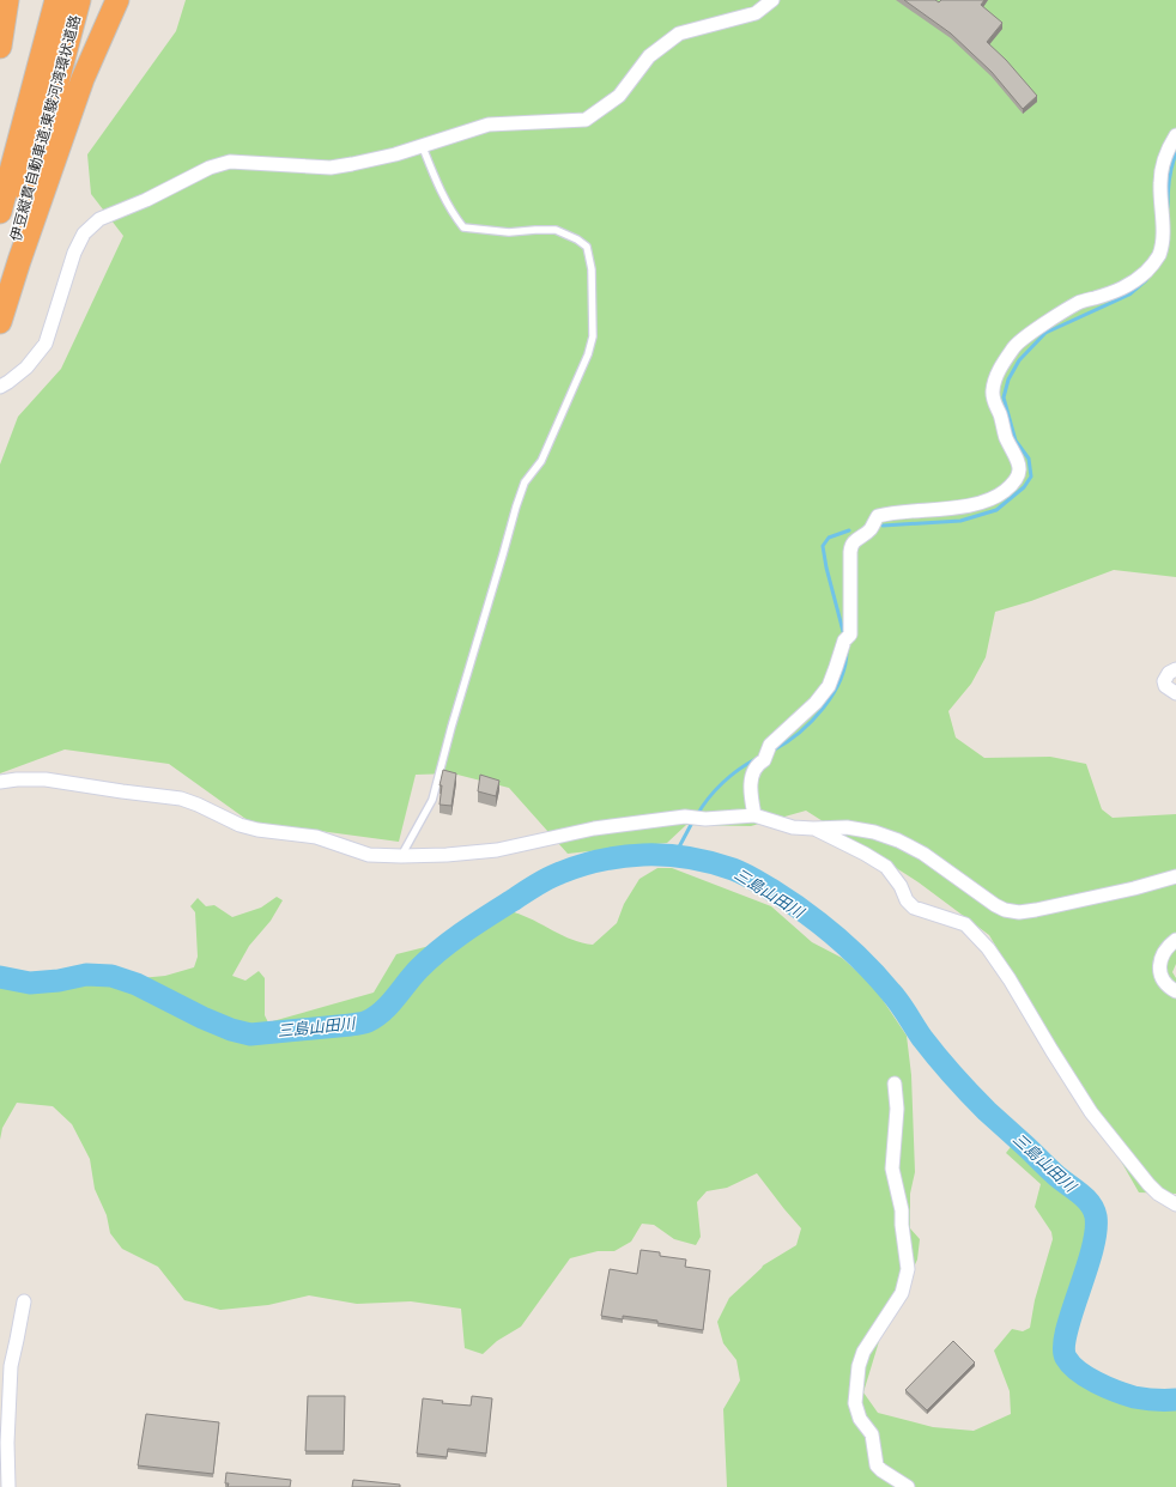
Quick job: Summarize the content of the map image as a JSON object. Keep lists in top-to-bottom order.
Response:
{
  "streets": {
    "highway": ["伊豆縦貫自動車道;東駿河湾環状道路"]
  },
  "water": ["三島山田川"]
}
